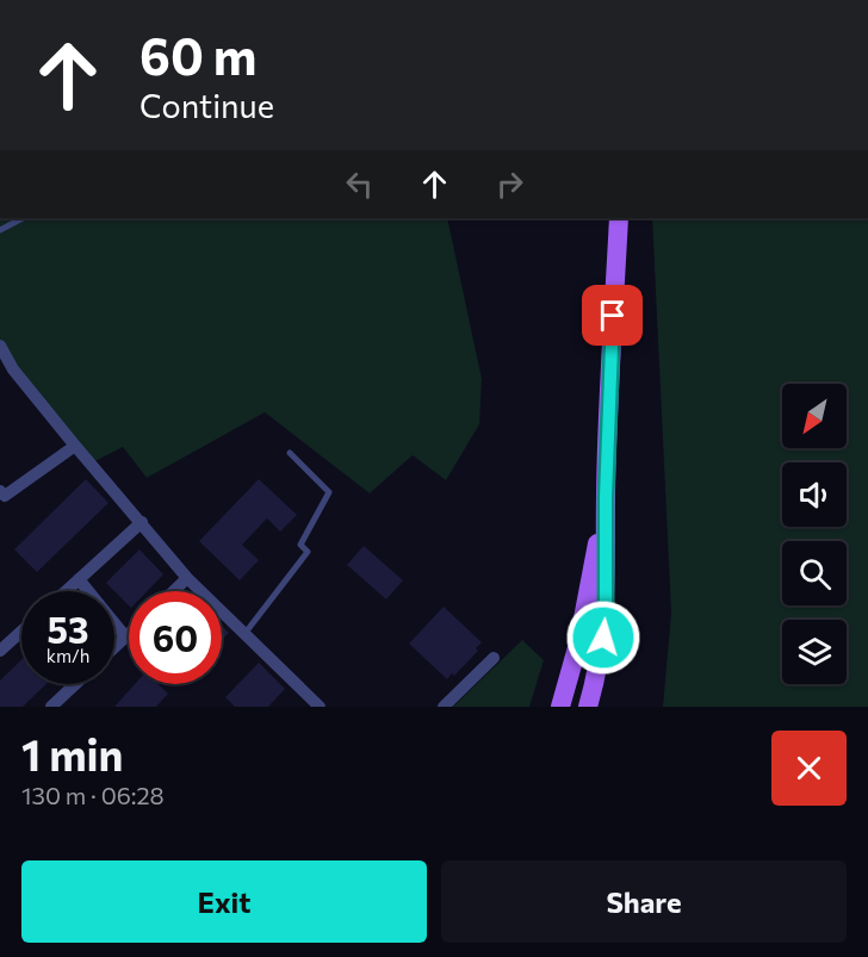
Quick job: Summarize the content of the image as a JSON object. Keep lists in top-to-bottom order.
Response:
{
  "north": "bottom left",
  "page": {
    "turn": ["60 m", "Continue"],
    "speed": "53 km/h",
    "limit": "60",
    "heading": ["1 min", "130 m · 06:28"],
    "buttons": ["Exit", "Share"]
  }
}
